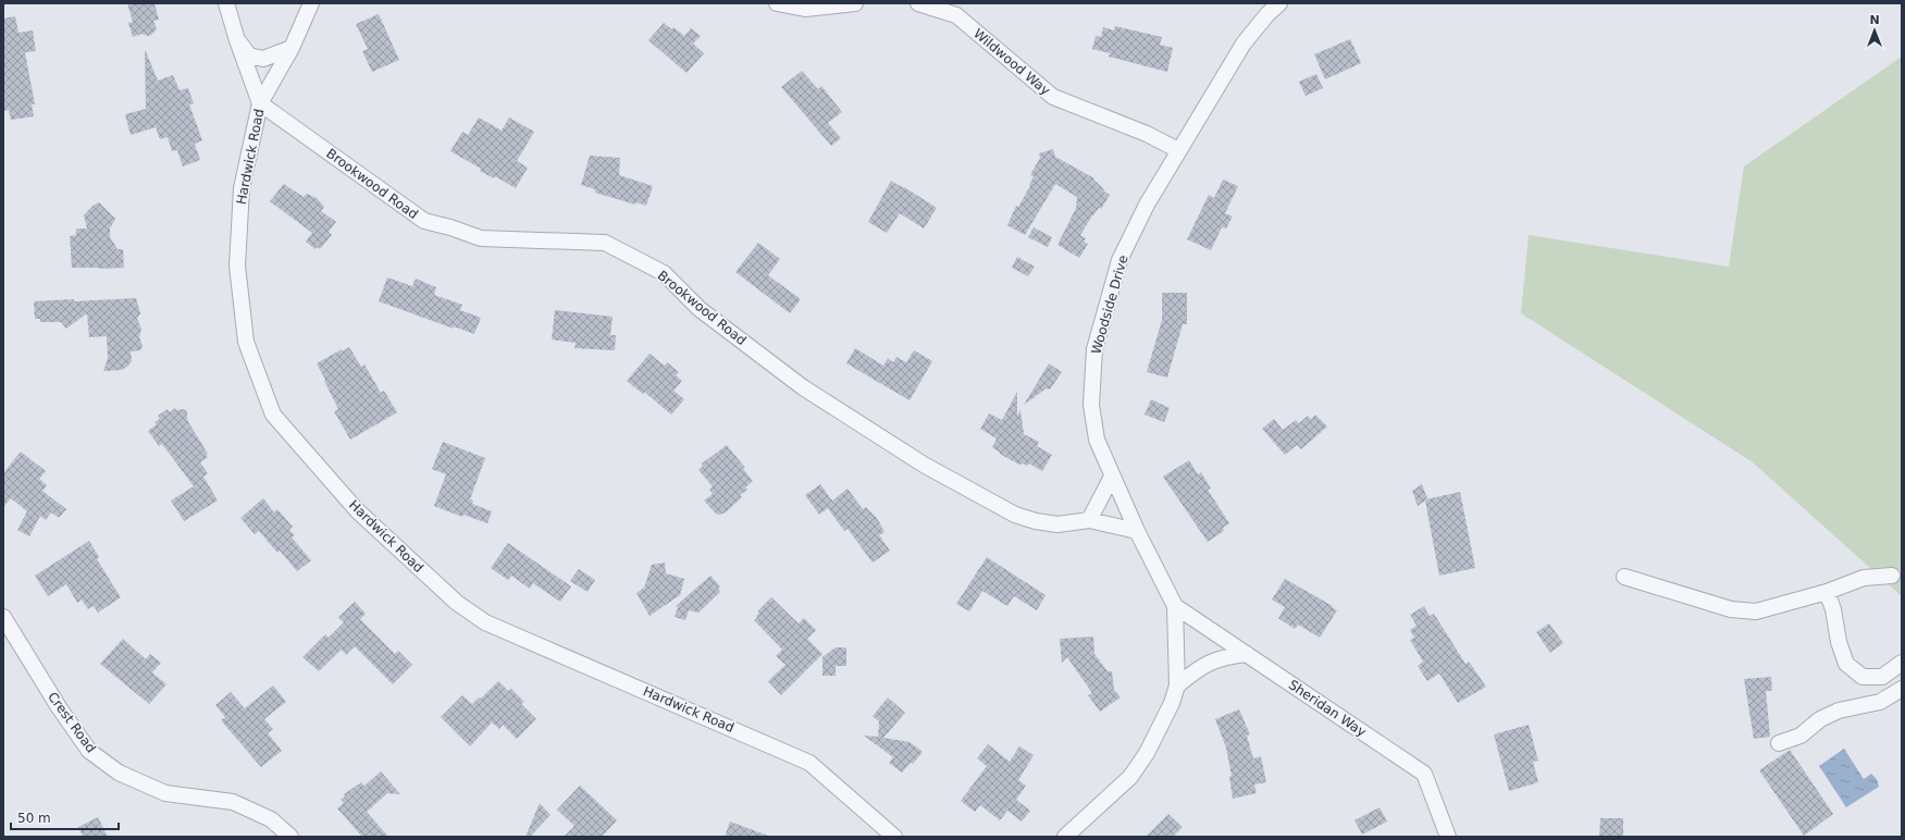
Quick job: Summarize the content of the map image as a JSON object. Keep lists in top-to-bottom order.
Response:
{
  "streets": {
    "street": [
      "Wildwood Way",
      "Hardwick Road",
      "Brookwood Road",
      "Woodside Drive",
      "Sheridan Way",
      "Crest Road"
    ]
  },
  "crossings": [
    ["Wildwood Way", "Woodside Drive"],
    ["Hardwick Road", "Brookwood Road"],
    ["Brookwood Road", "Woodside Drive"],
    ["Woodside Drive", "Sheridan Way"]
  ],
  "scale_bar": "50 m",
  "north": "top"
}
